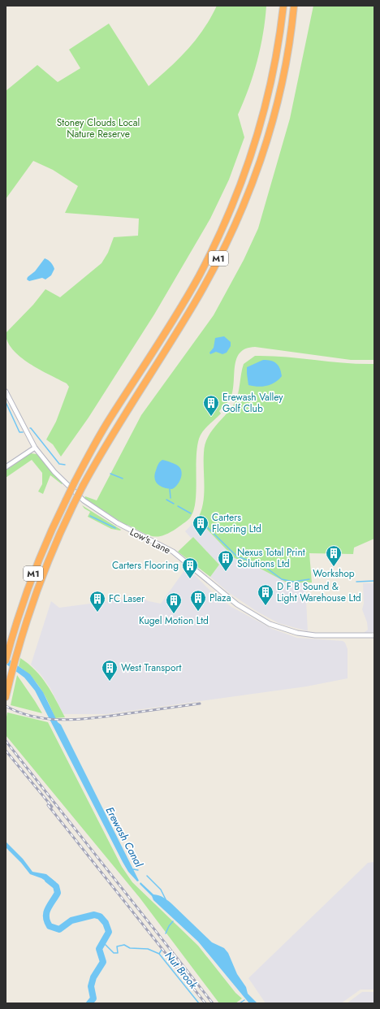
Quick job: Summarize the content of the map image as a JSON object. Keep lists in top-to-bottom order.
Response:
{
  "streets": {
    "highway": ["M1"],
    "street": ["Low's Lane"]
  },
  "water": ["Erewash Canal", "Nut Brook"],
  "parks": ["Stoney Clouds Local Nature Reserve"],
  "places": {
    "building": [
      "Erewash Valley Golf Club",
      "Carters Flooring Ltd",
      "Workshop",
      "Nexus Total Print Solutions Ltd",
      "Carters Flooring",
      "D F B Sound & Light Warehouse Ltd",
      "Plaza",
      "FC Laser",
      "Kugel Motion Ltd",
      "West Transport"
    ]
  }
}
